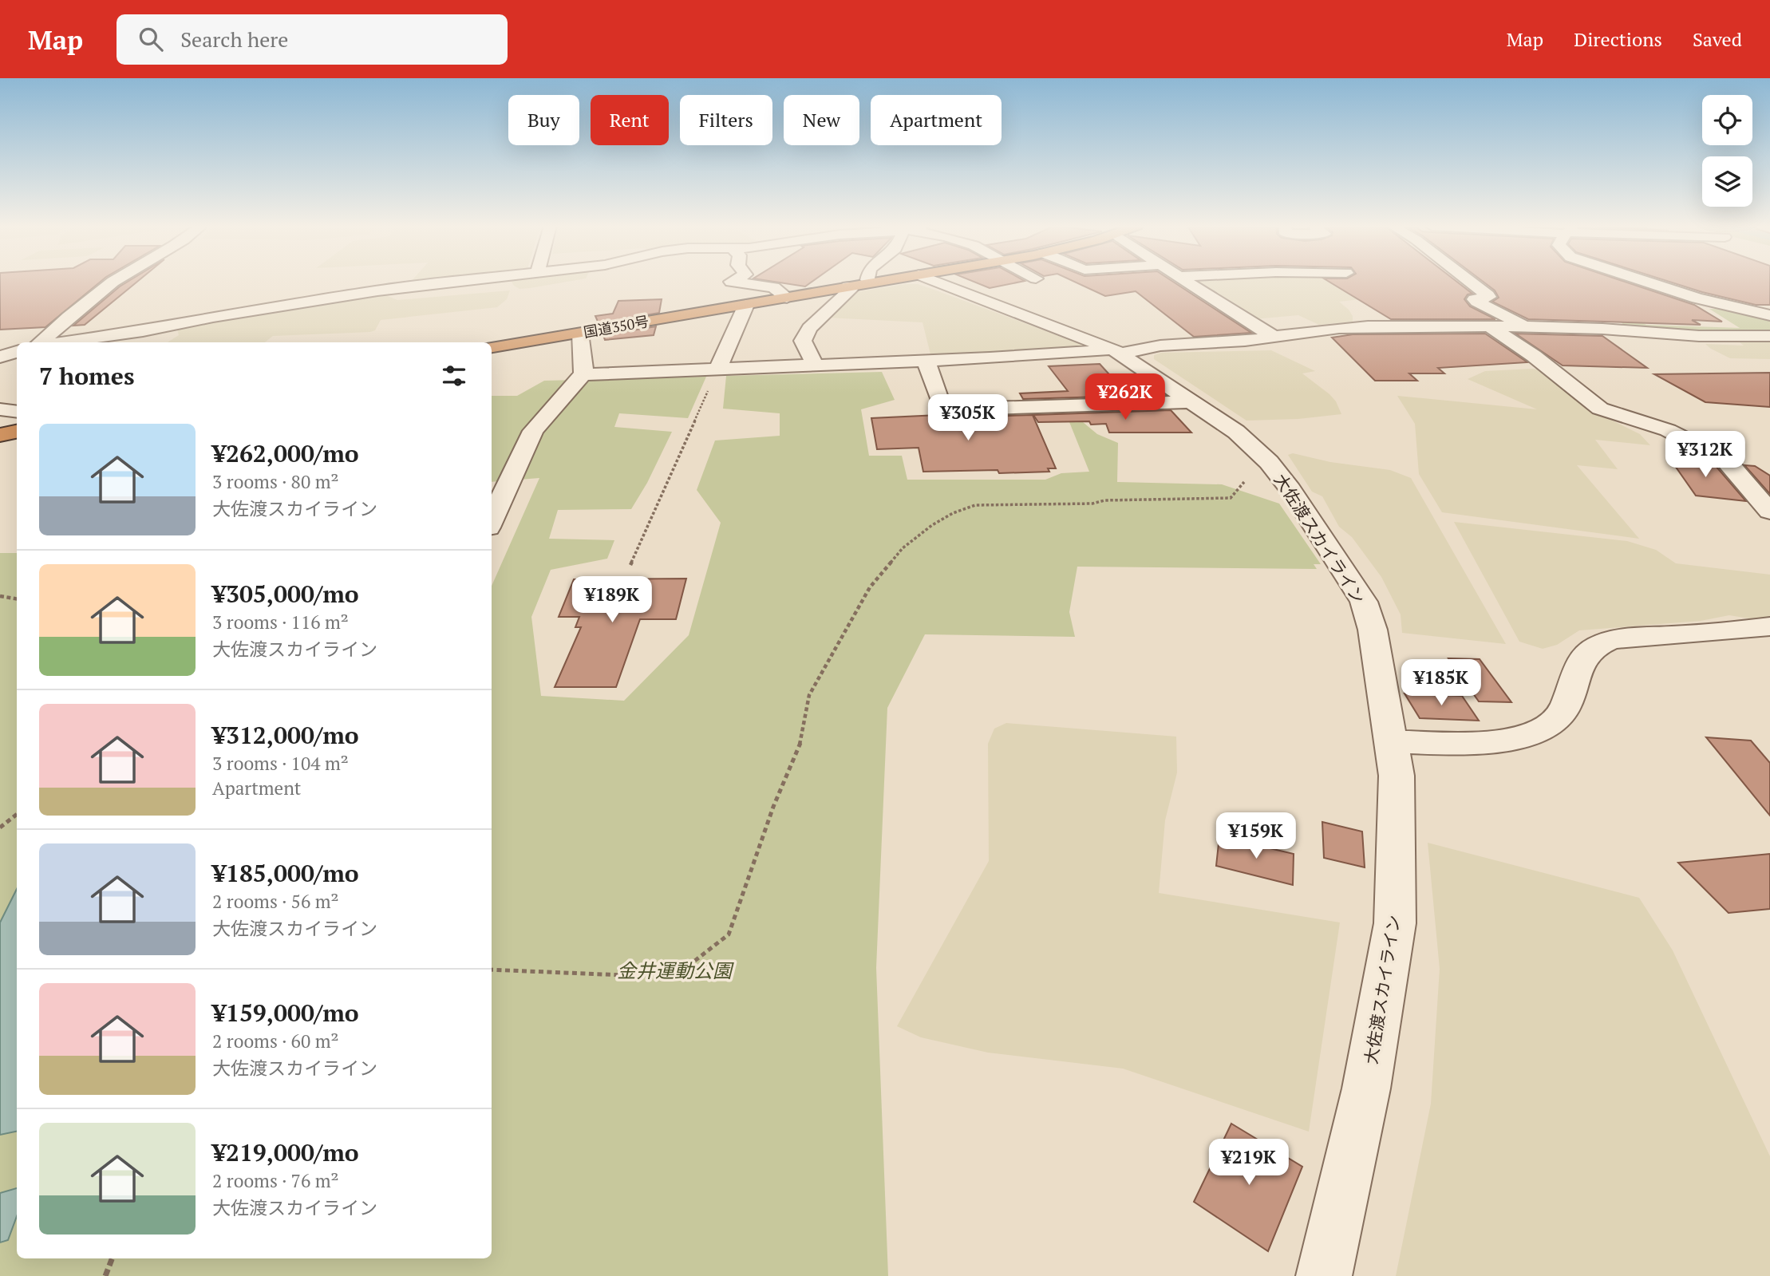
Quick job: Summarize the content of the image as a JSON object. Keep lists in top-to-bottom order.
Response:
{
  "streets": {
    "highway": ["国道350号"],
    "street": ["大佐渡スカイライン"]
  },
  "parks": ["金井運動公園"],
  "page": {
    "header": "Map",
    "search": "Search here",
    "nav": ["Map", "Directions", "Saved"],
    "chip": [
      "Buy",
      "Rent",
      "Filters",
      "New",
      "Apartment"
    ],
    "heading": "7 homes",
    "price": [
      "¥262K",
      "¥305K",
      "¥312K",
      "¥189K",
      "¥185K",
      "¥159K",
      "¥219K"
    ],
    "list": [
      {
        "name": "¥262,000/mo",
        "note": "3 rooms · 80 m² · 大佐渡スカイライン"
      },
      {
        "name": "¥305,000/mo",
        "note": "3 rooms · 116 m² · 大佐渡スカイライン"
      },
      {
        "name": "¥312,000/mo",
        "note": "3 rooms · 104 m² · Apartment"
      },
      {
        "name": "¥185,000/mo",
        "note": "2 rooms · 56 m² · 大佐渡スカイライン"
      },
      {
        "name": "¥159,000/mo",
        "note": "2 rooms · 60 m² · 大佐渡スカイライン"
      },
      {
        "name": "¥219,000/mo",
        "note": "2 rooms · 76 m² · 大佐渡スカイライン"
      }
    ]
  }
}
